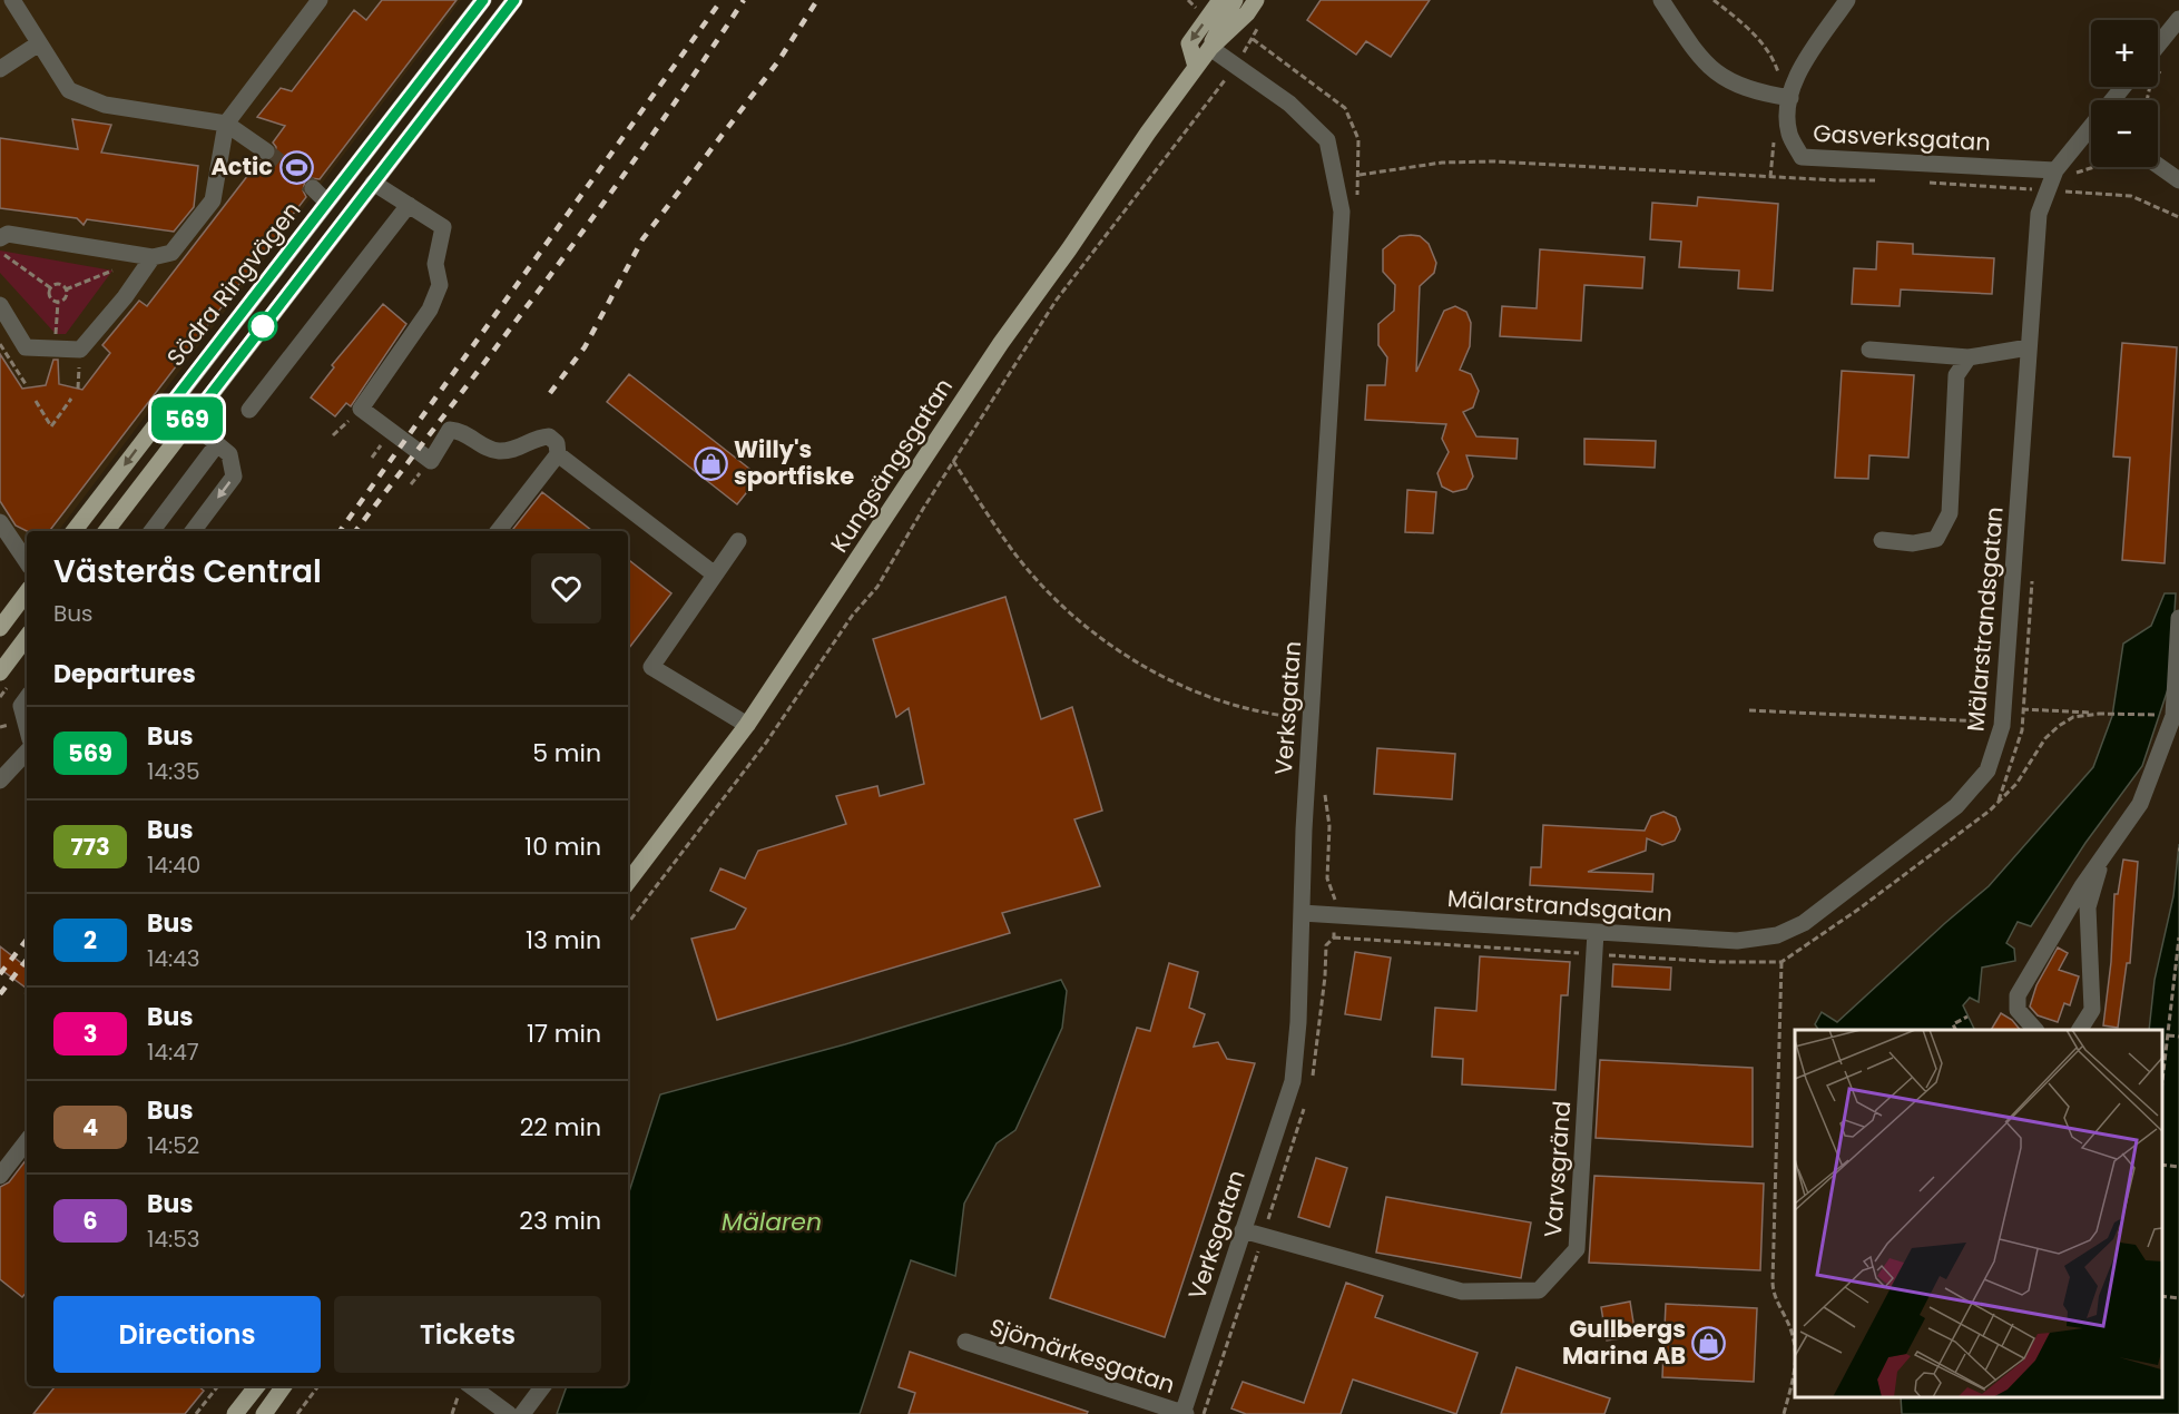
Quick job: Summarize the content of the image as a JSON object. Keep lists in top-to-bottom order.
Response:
{
  "streets": {
    "main road": ["Södra Ringvägen", "Kungsängsgatan"],
    "street": [
      "Gasverksgatan",
      "Mälarstrandsgatan",
      "Verksgatan",
      "Varvsgränd",
      "Sjömärkesgatan"
    ]
  },
  "crossings": [
    ["Gasverksgatan", "Mälarstrandsgatan"],
    ["Kungsängsgatan", "Verksgatan"],
    ["Mälarstrandsgatan", "Verksgatan"],
    ["Mälarstrandsgatan", "Varvsgränd"],
    ["Verksgatan", "Varvsgränd"],
    ["Verksgatan", "Sjömärkesgatan"]
  ],
  "water": ["Mälaren"],
  "places": {
    "sports": ["Actic"],
    "shop": ["Willy's sportfiske", "Gullbergs Marina AB"]
  },
  "lines": ["bus line 569"],
  "page": {
    "on_map": "569",
    "map_buttons": ["+", "−"],
    "heading": [
      ["Västerås Central", "Bus"],
      "Departures"
    ],
    "list": [
      {
        "mark": "569",
        "name": "Bus",
        "note": "14:35",
        "value": "5 min"
      },
      {
        "mark": "773",
        "name": "Bus",
        "note": "14:40",
        "value": "10 min"
      },
      {
        "mark": "2",
        "name": "Bus",
        "note": "14:43",
        "value": "13 min"
      },
      {
        "mark": "3",
        "name": "Bus",
        "note": "14:47",
        "value": "17 min"
      },
      {
        "mark": "4",
        "name": "Bus",
        "note": "14:52",
        "value": "22 min"
      },
      {
        "mark": "6",
        "name": "Bus",
        "note": "14:53",
        "value": "23 min"
      }
    ],
    "buttons": ["Directions", "Tickets"]
  }
}
